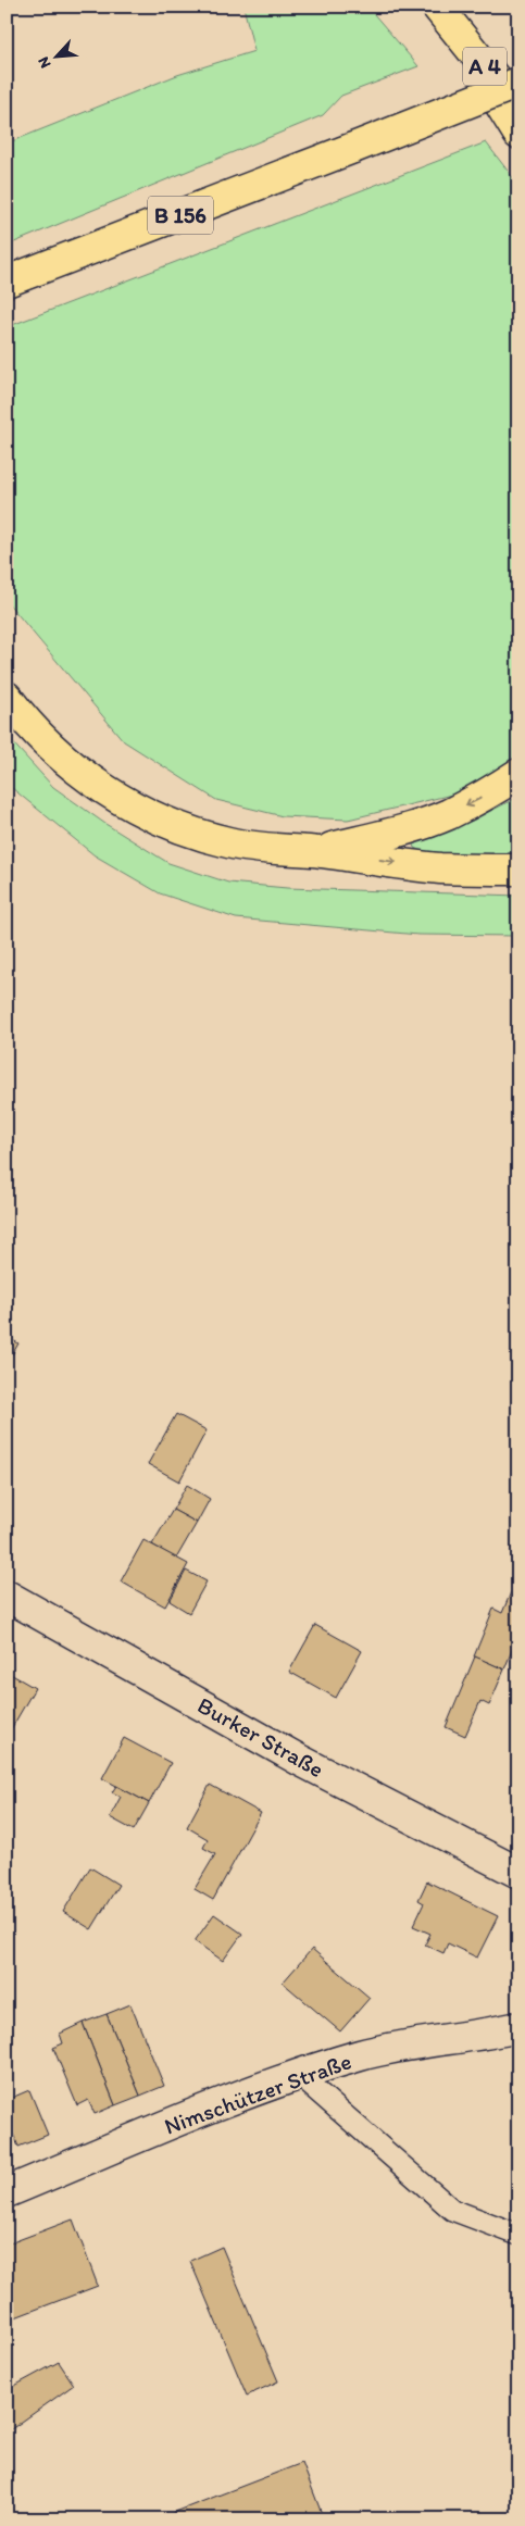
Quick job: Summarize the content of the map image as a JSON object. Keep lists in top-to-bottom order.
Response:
{
  "streets": {
    "main road": ["A 4", "B 156"],
    "street": ["Burker Straße", "Nimschützer Straße"]
  },
  "north": "bottom left"
}
